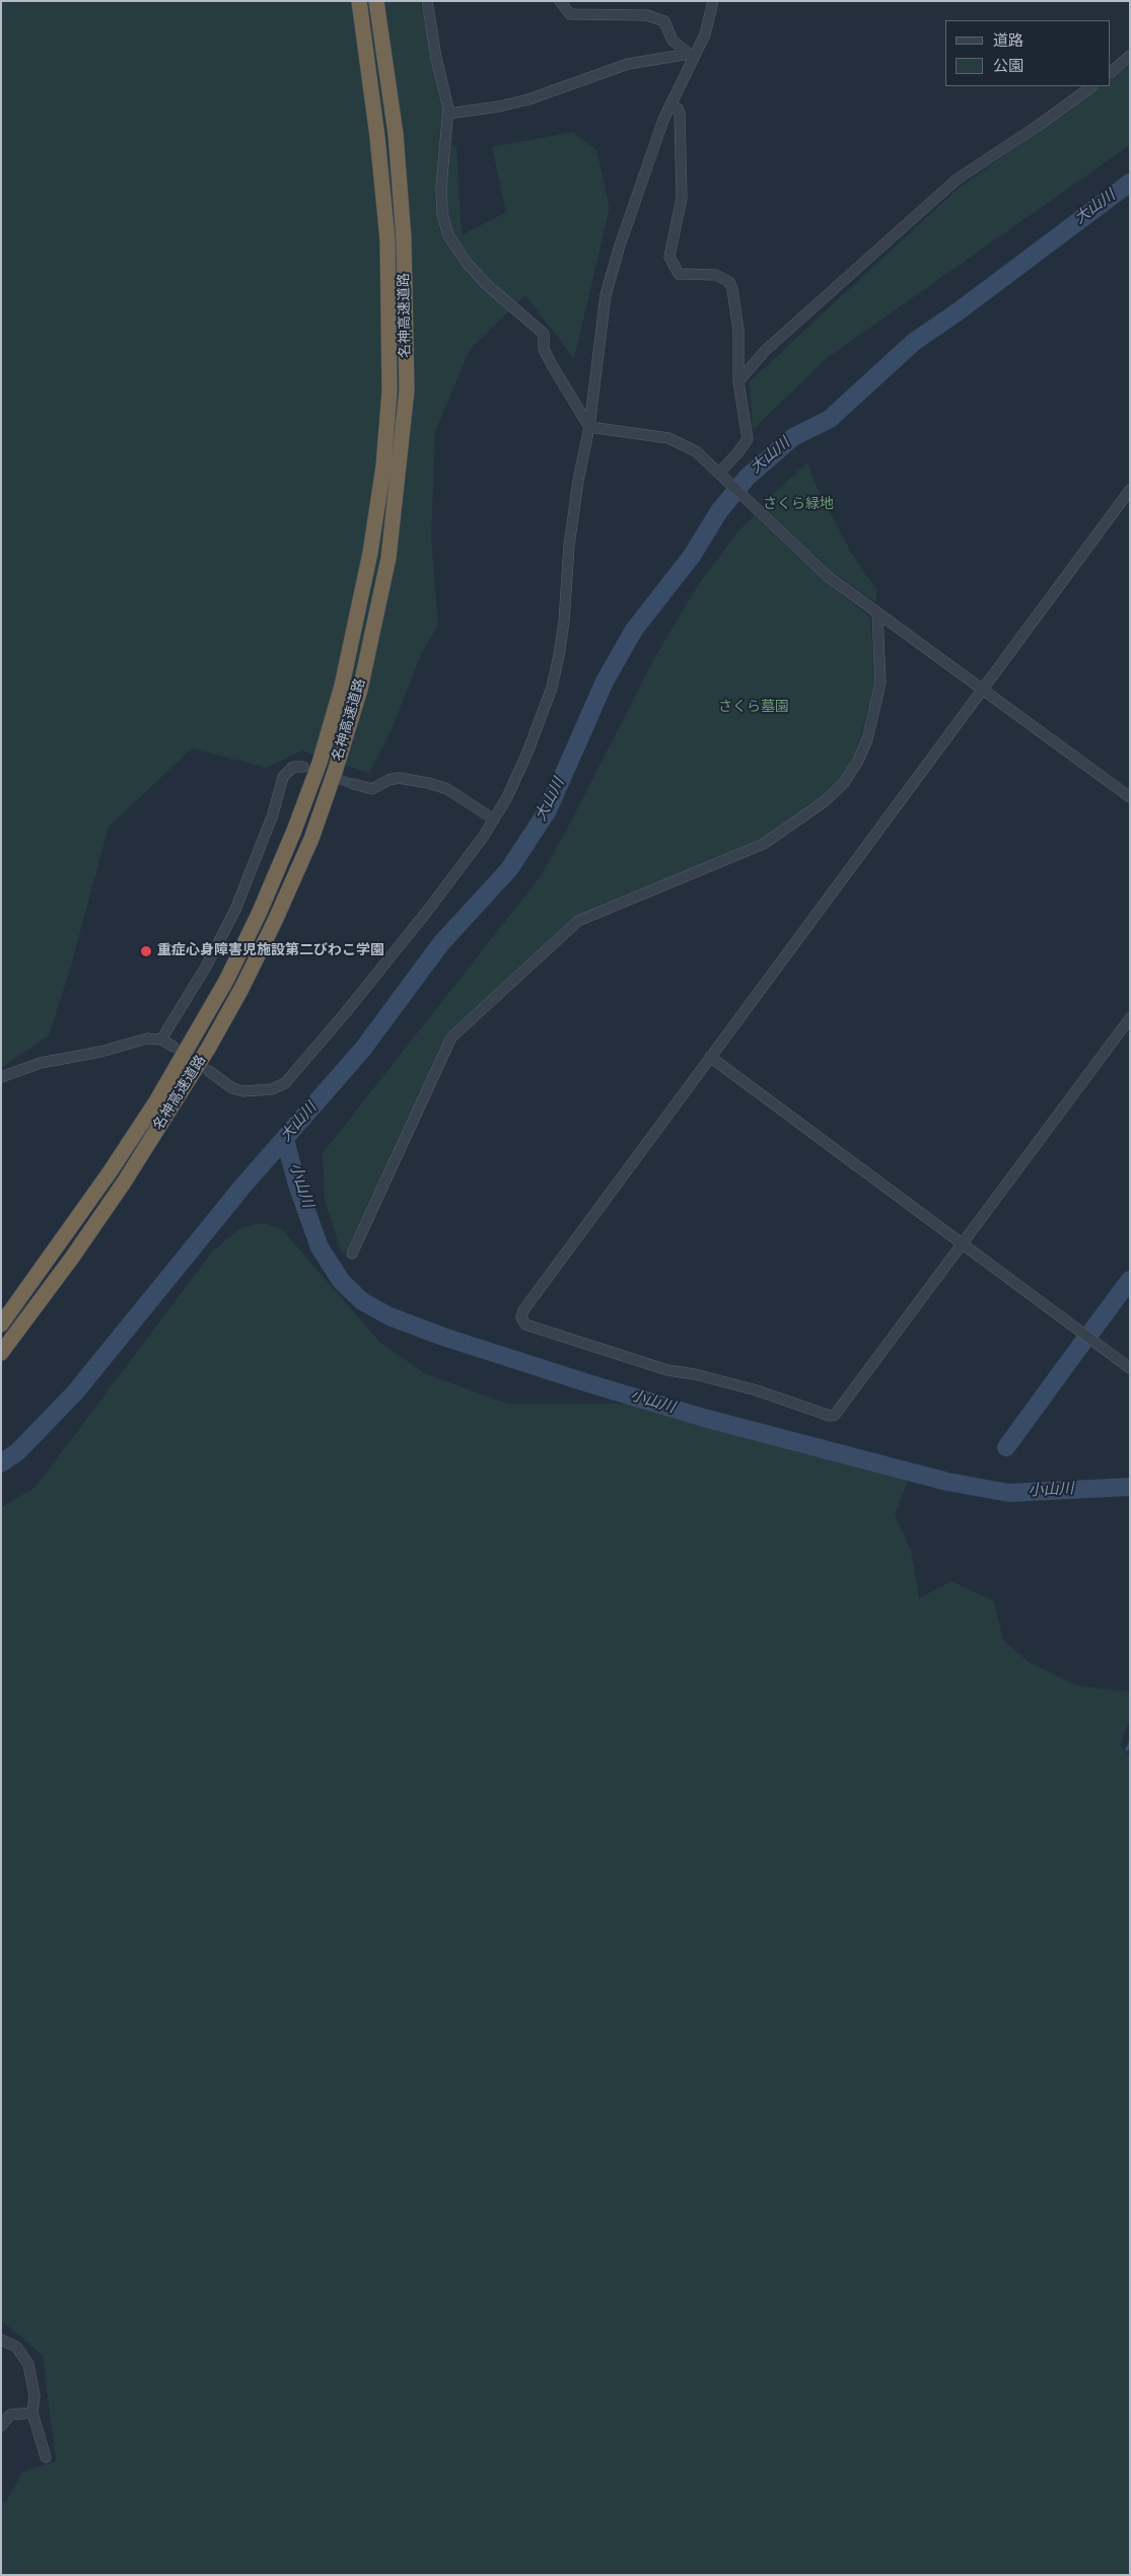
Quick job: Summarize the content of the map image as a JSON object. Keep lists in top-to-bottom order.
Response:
{
  "streets": {
    "highway": ["名神高速道路"]
  },
  "water": ["大山川", "小山川"],
  "parks": ["さくら緑地", "さくら墓園"],
  "places": ["重症心身障害児施設第二びわこ学園"],
  "legend": ["道路", "公園"]
}
